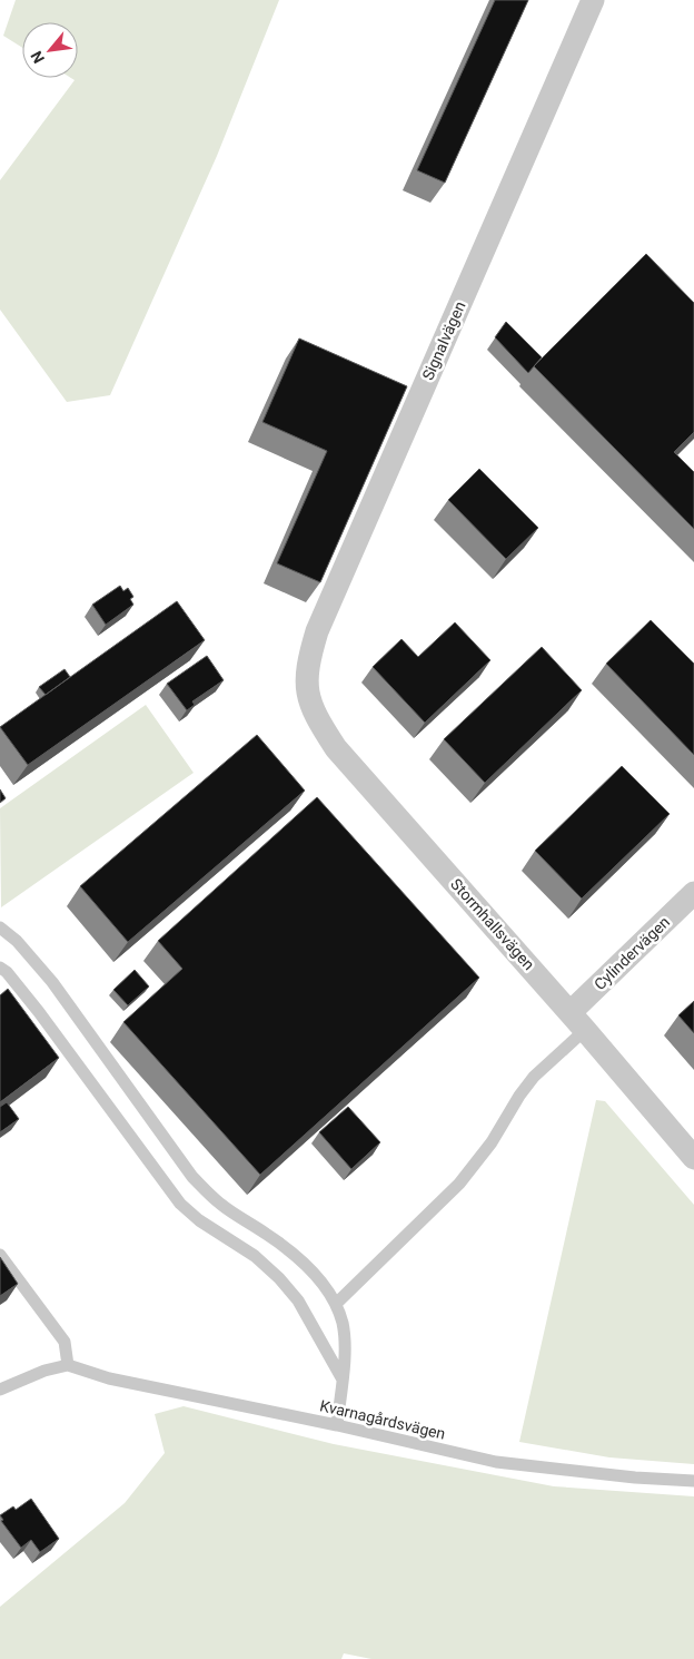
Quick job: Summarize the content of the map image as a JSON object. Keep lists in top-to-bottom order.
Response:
{
  "streets": {
    "street": ["Signalvägen", "Stormhallsvägen", "Cylindervägen"],
    "lane": ["Kvarnagårdsvägen"]
  },
  "crossings": [
    ["Signalvägen", "Stormhallsvägen"],
    ["Stormhallsvägen", "Cylindervägen"]
  ],
  "north": "bottom left"
}
